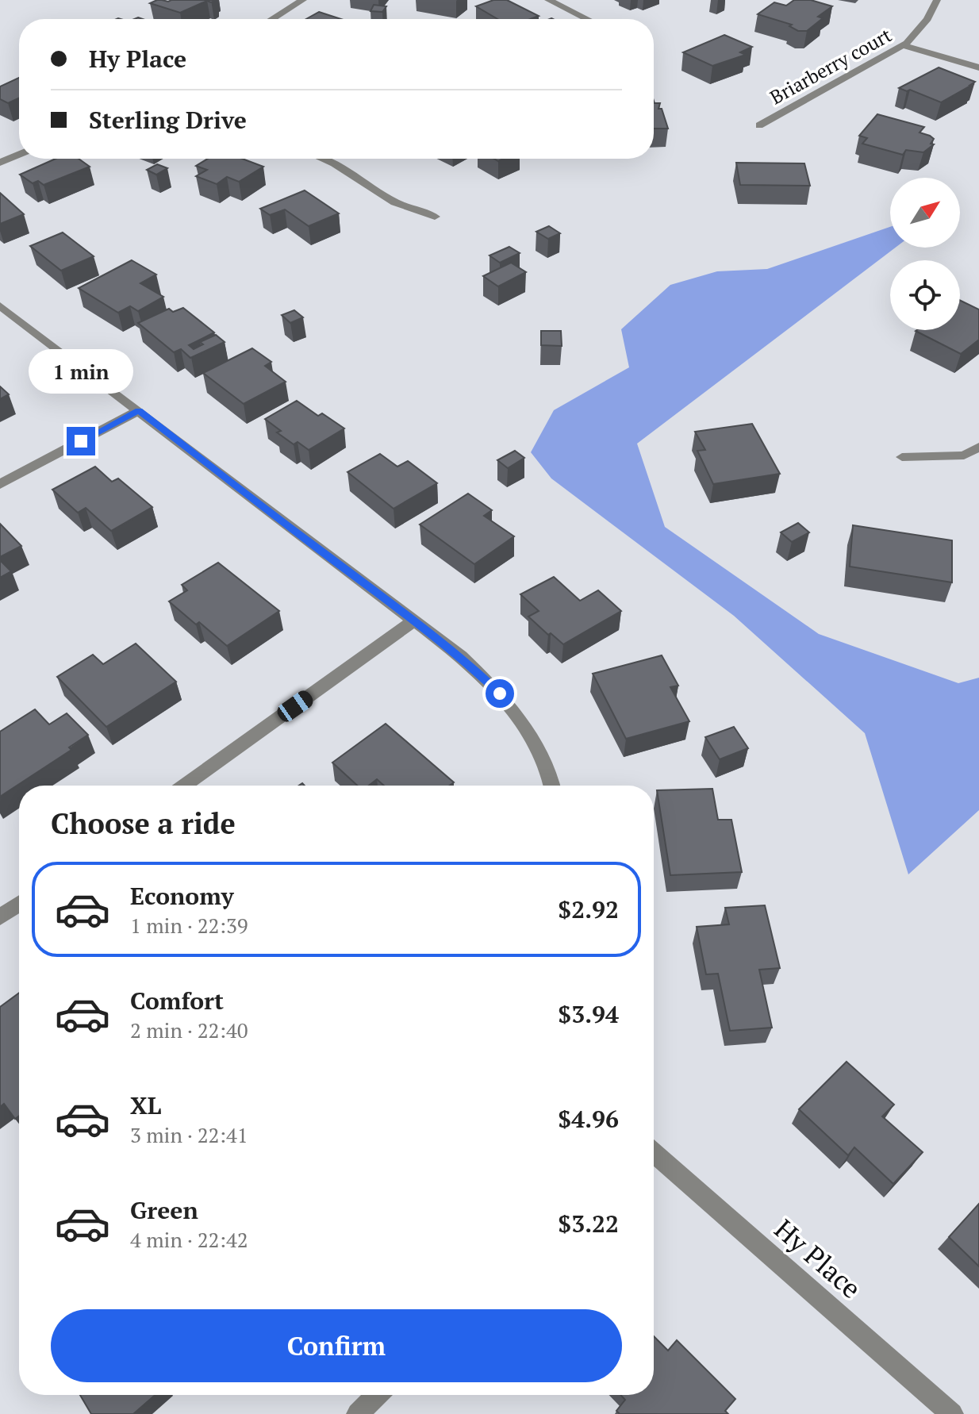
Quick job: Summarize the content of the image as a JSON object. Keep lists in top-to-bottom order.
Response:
{
  "streets": {
    "street": ["Briarberry court", "Hy Place"]
  },
  "north": "top right",
  "page": {
    "banner": ["Hy Place", "Sterling Drive"],
    "bubble": "1 min",
    "heading": "Choose a ride",
    "list": [
      {
        "name": "Economy",
        "note": "1 min · 22:39",
        "value": "$2.92"
      },
      {
        "name": "Comfort",
        "note": "2 min · 22:40",
        "value": "$3.94"
      },
      {
        "name": "XL",
        "note": "3 min · 22:41",
        "value": "$4.96"
      },
      {
        "name": "Green",
        "note": "4 min · 22:42",
        "value": "$3.22"
      }
    ],
    "buttons": "Confirm"
  }
}
